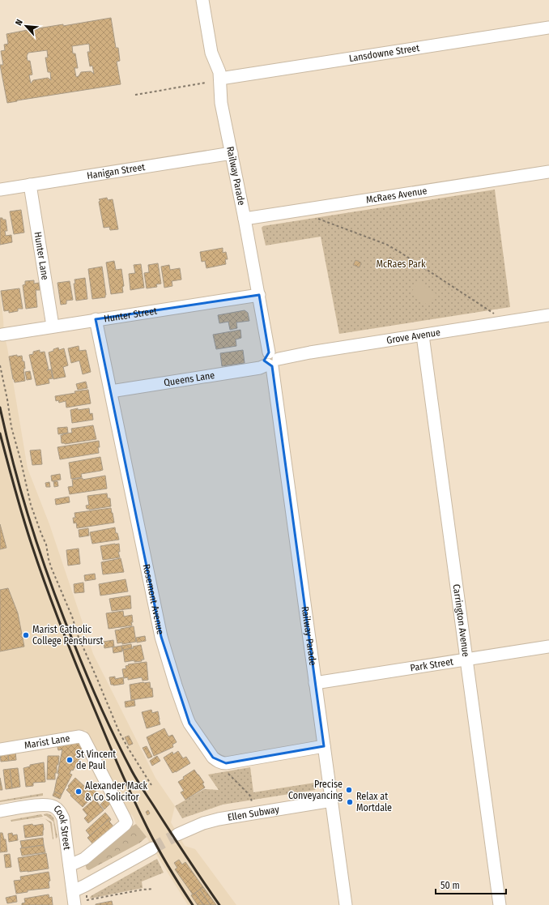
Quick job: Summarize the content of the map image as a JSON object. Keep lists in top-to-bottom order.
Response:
{
  "streets": {
    "street": [
      "Lansdowne Street",
      "Hanigan Street",
      "Railway Parade",
      "McRaes Avenue",
      "Hunter Lane",
      "Hunter Street",
      "Grove Avenue",
      "Queens Lane",
      "Rosemont Avenue",
      "Carrington Avenue",
      "Park Street",
      "Marist Lane",
      "Ellen Subway",
      "Cook Street"
    ]
  },
  "crossings": [
    ["Lansdowne Street", "Railway Parade"],
    ["Hanigan Street", "Railway Parade"],
    ["Hanigan Street", "Hunter Lane"],
    ["Railway Parade", "McRaes Avenue"],
    ["Railway Parade", "Hunter Street"],
    ["Railway Parade", "Grove Avenue"],
    ["Railway Parade", "Queens Lane"],
    ["Railway Parade", "Rosemont Avenue"],
    ["Railway Parade", "Park Street"],
    ["Railway Parade", "Ellen Subway"],
    ["Hunter Lane", "Hunter Street"],
    ["Hunter Street", "Rosemont Avenue"],
    ["Grove Avenue", "Queens Lane"],
    ["Grove Avenue", "Carrington Avenue"],
    ["Queens Lane", "Rosemont Avenue"],
    ["Carrington Avenue", "Park Street"],
    ["Marist Lane", "Cook Street"]
  ],
  "parks": ["McRaes Park"],
  "places": [
    "Marist Catholic College Penshurst",
    "St Vincent de Paul",
    "Precise Conveyancing",
    "Alexander Mack & Co Solicitor",
    "Relax at Mortdale"
  ],
  "scale_bar": "50 m",
  "north": "top left"
}
